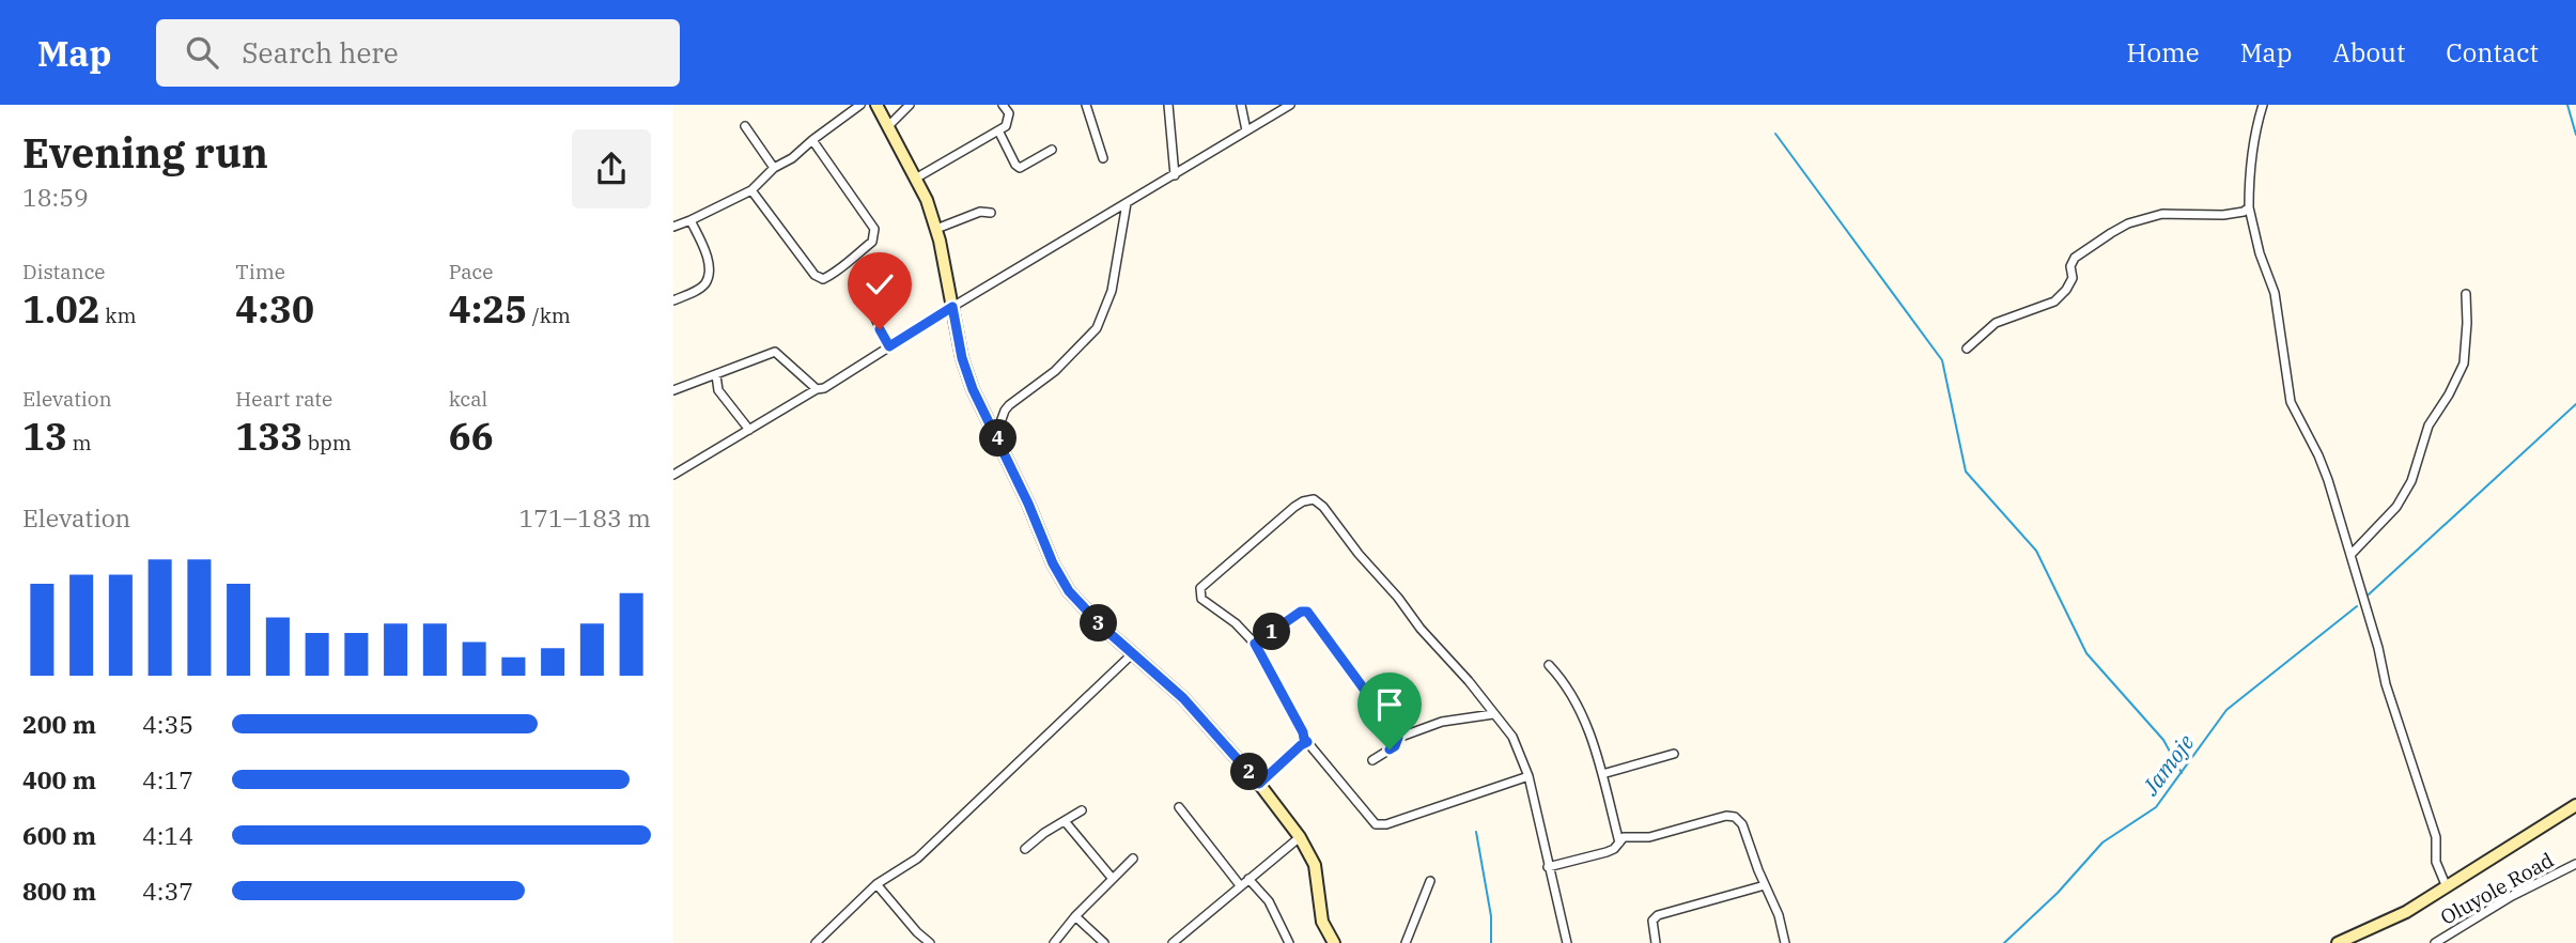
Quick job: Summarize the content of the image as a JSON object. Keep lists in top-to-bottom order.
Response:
{
  "streets": {
    "street": ["Oluyole Road"]
  },
  "water": ["Jamoje"],
  "page": {
    "header": "Map",
    "search": "Search here",
    "nav": [
      "Home",
      "Map",
      "About",
      "Contact"
    ],
    "heading": ["Evening run", "18:59"],
    "stats": [
      ["Distance", "1.02 km"],
      ["Time", "4:30"],
      ["Pace", "4:25 /km"],
      ["Elevation", "13 m"],
      ["Heart rate", "133 bpm"],
      ["kcal", "66"]
    ],
    "pins": [
      "4",
      "3",
      "1",
      "2"
    ],
    "chart": ["Elevation", "171–183 m"],
    "list": [
      {
        "name": "200 m",
        "note": "4:35"
      },
      {
        "name": "400 m",
        "note": "4:17"
      },
      {
        "name": "600 m",
        "note": "4:14"
      },
      {
        "name": "800 m",
        "note": "4:37"
      }
    ]
  }
}
